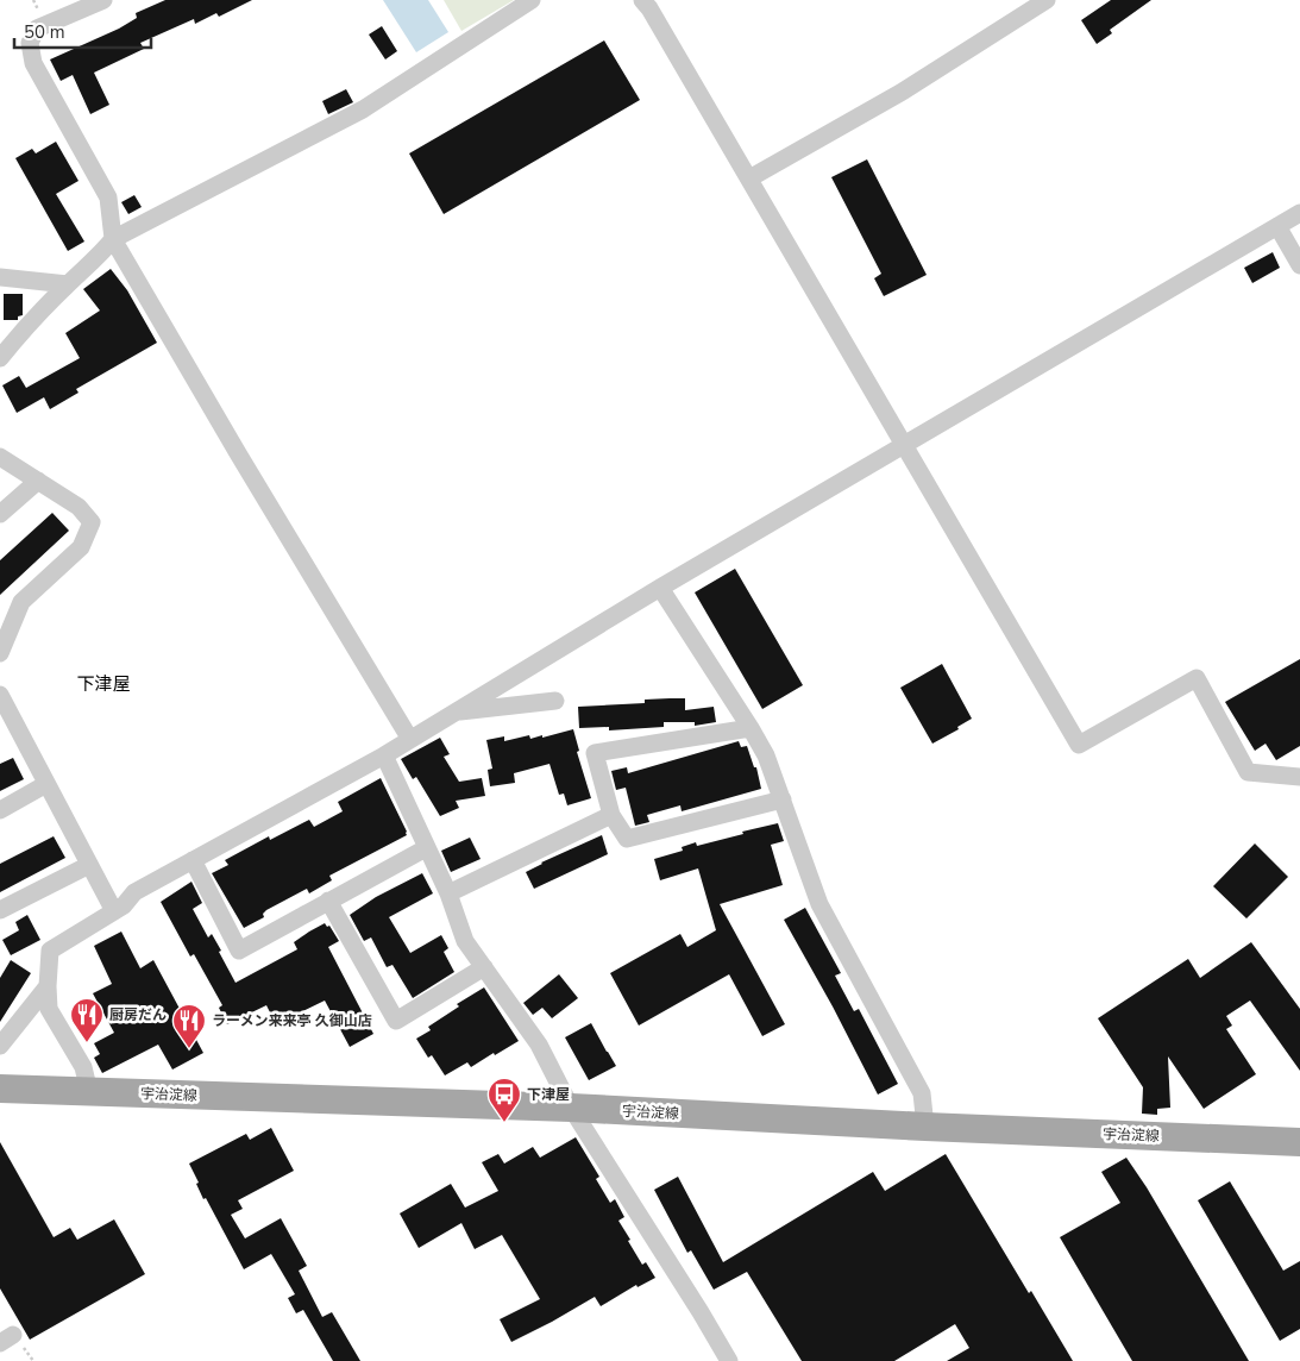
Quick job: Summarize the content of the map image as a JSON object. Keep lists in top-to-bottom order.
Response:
{
  "streets": {
    "main road": ["宇治淀線"]
  },
  "districts": ["下津屋"],
  "places": {
    "restaurant": ["厨房だん", "ラーメン来来亭 久御山店"],
    "bus stop": ["下津屋"]
  },
  "scale_bar": "50 m"
}
